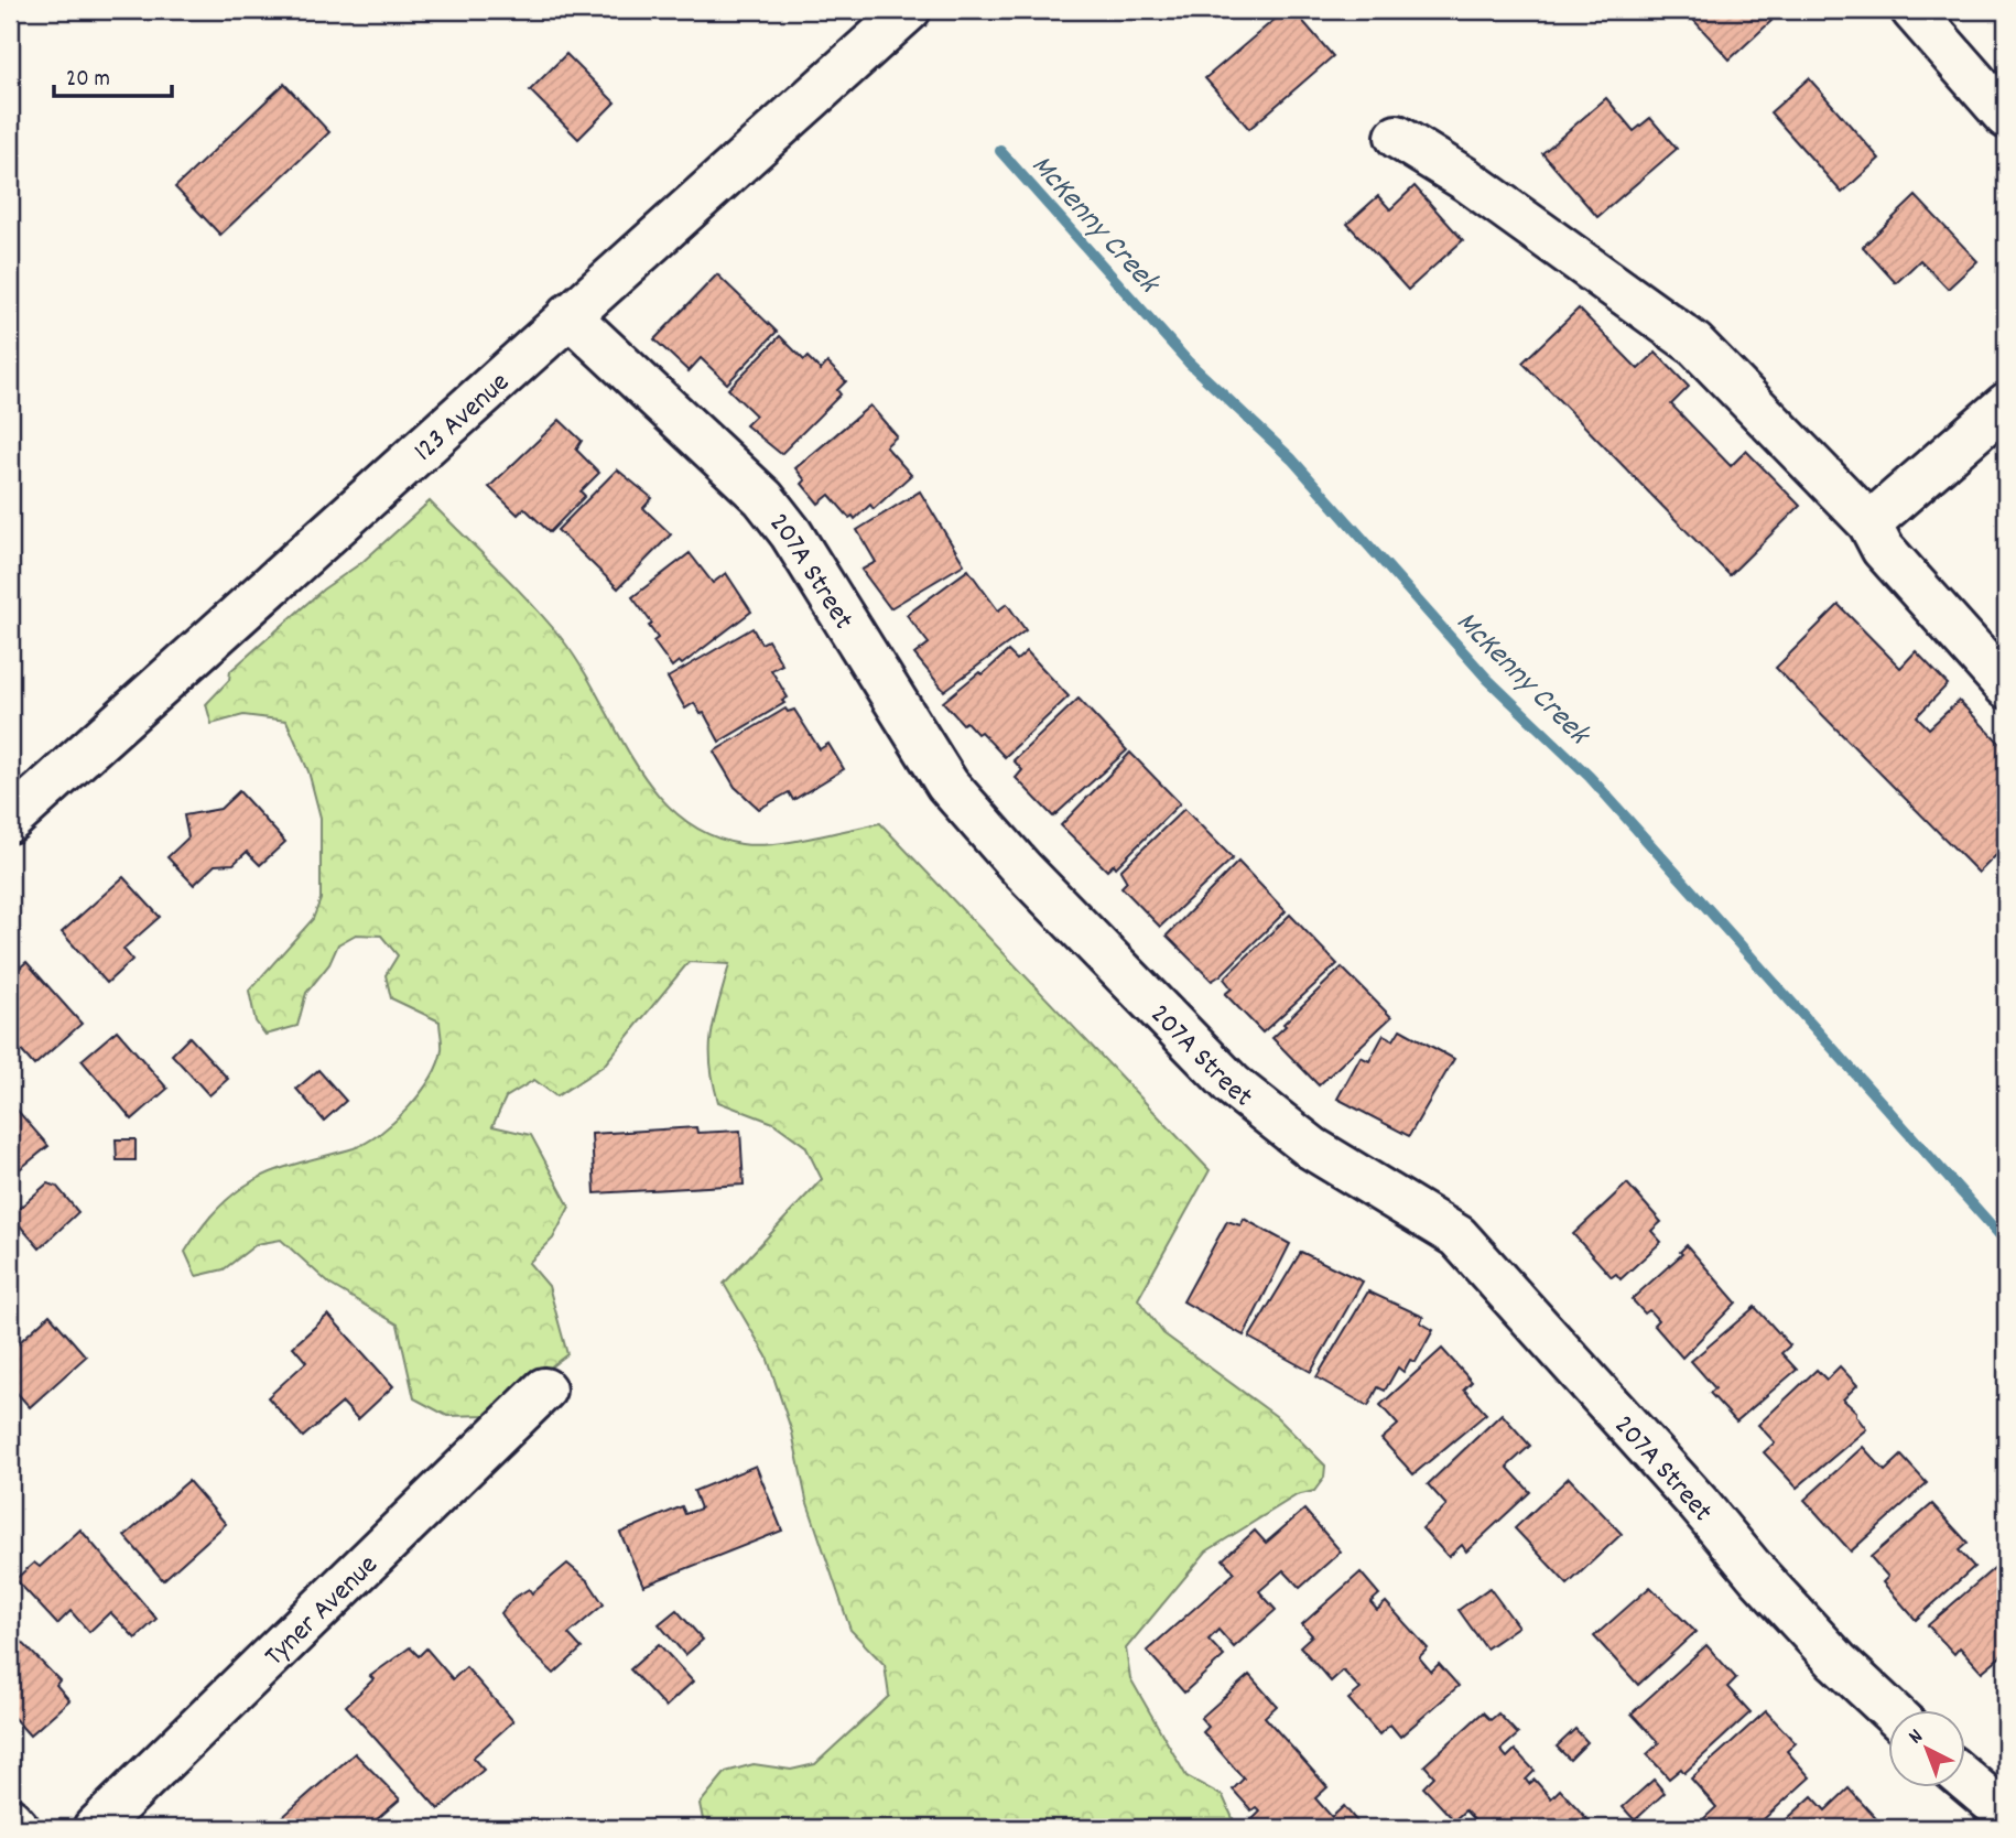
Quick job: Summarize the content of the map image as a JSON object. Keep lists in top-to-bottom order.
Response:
{
  "streets": {
    "street": ["123 Avenue", "207A Street", "Tyner Avenue"]
  },
  "crossings": [
    ["123 Avenue", "207A Street"]
  ],
  "water": ["McKenny Creek"],
  "scale_bar": "20 m",
  "north": "top left"
}
